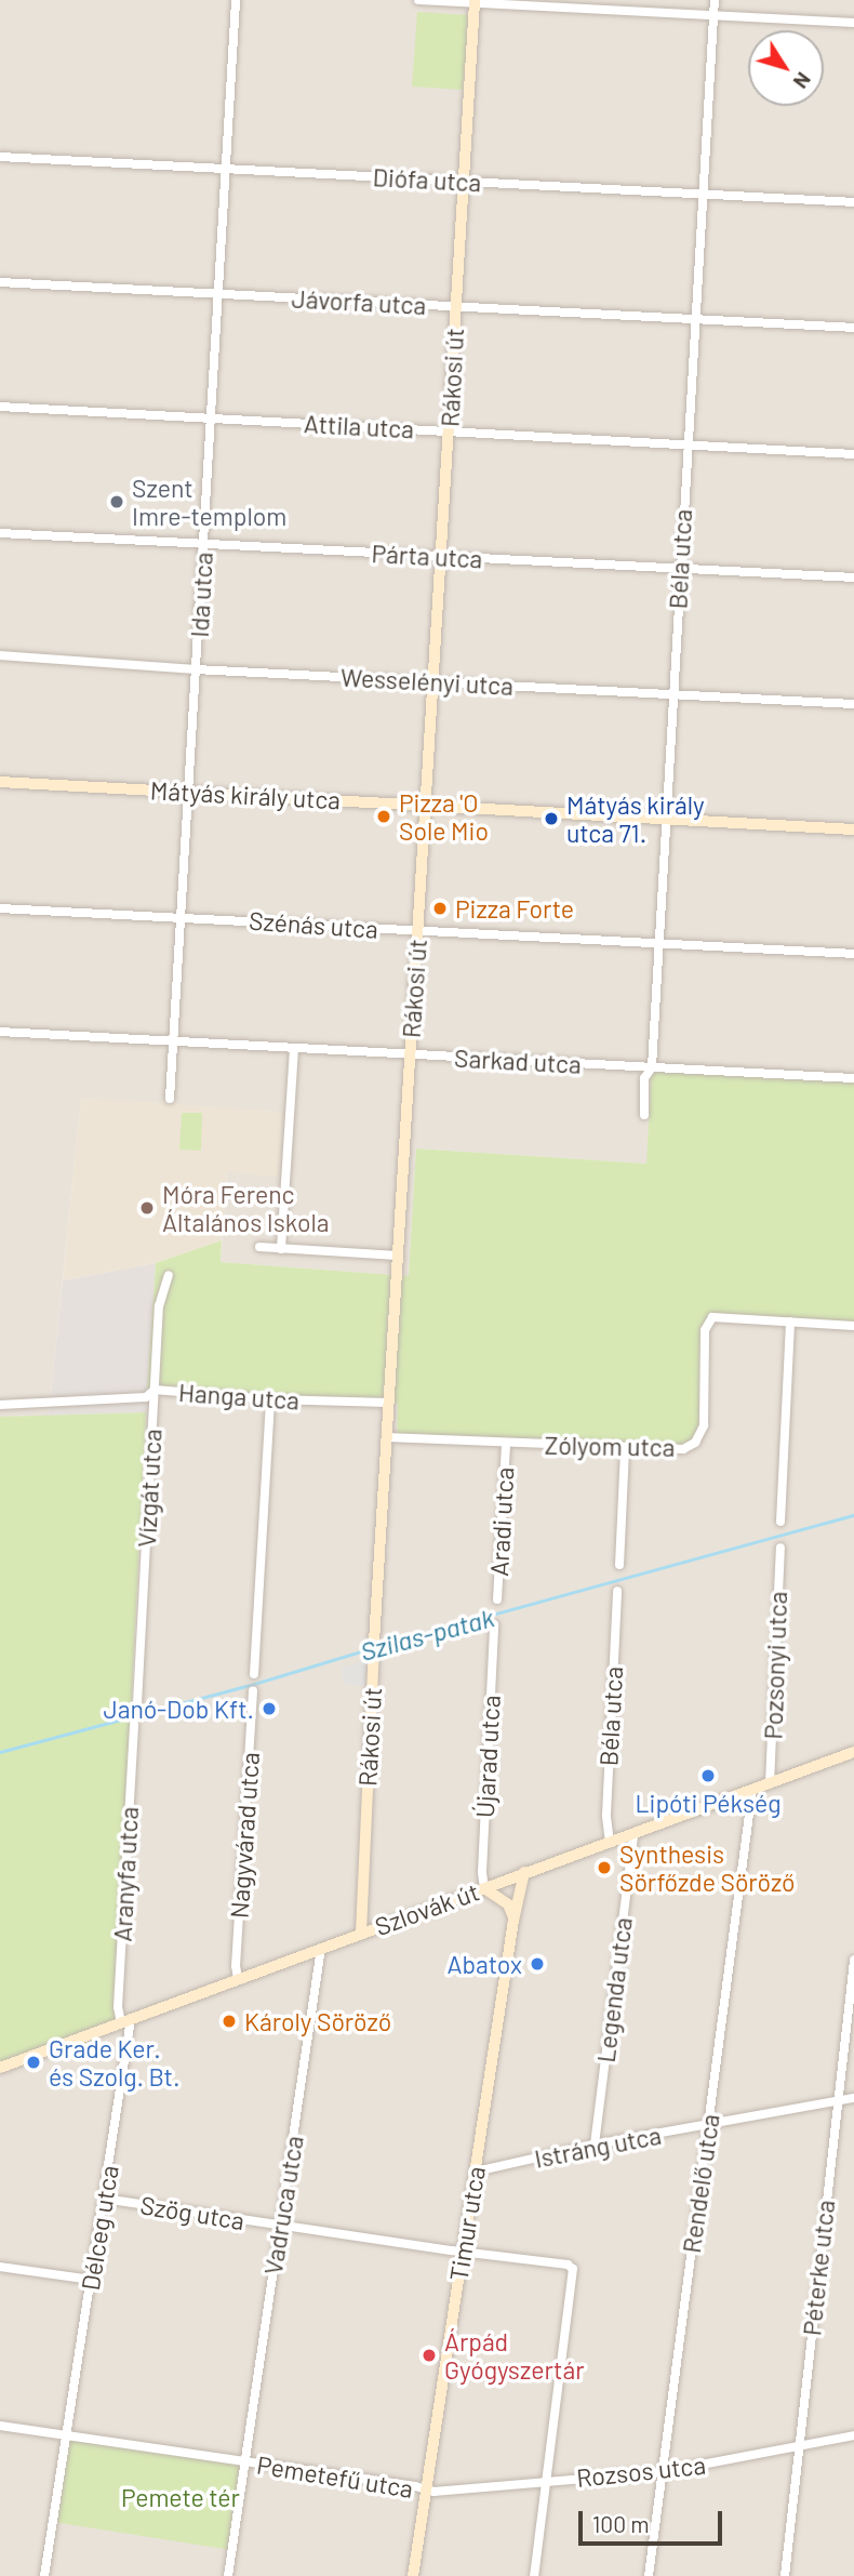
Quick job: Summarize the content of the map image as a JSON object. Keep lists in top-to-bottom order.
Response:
{
  "streets": {
    "main road": [
      "Rákosi út",
      "Mátyás király utca",
      "Szlovák út",
      "Timur utca"
    ],
    "street": [
      "Diófa utca",
      "Jávorfa utca",
      "Attila utca",
      "Párta utca",
      "Béla utca",
      "Ida utca",
      "Wesselényi utca",
      "Szénás utca",
      "Sarkad utca",
      "Hanga utca",
      "Zólyom utca",
      "Vízgát utca",
      "Aradi utca",
      "Pozsonyi utca",
      "Újarad utca",
      "Nagyvárad utca",
      "Aranyfa utca",
      "Legenda utca",
      "Istráng utca",
      "Rendelő utca",
      "Vadruca utca",
      "Szög utca",
      "Délceg utca",
      "Péterke utca",
      "Rozsos utca",
      "Pemetefű utca"
    ]
  },
  "crossings": [
    ["Diófa utca", "Rákosi út"],
    ["Diófa utca", "Béla utca"],
    ["Diófa utca", "Ida utca"],
    ["Jávorfa utca", "Rákosi út"],
    ["Jávorfa utca", "Béla utca"],
    ["Jávorfa utca", "Ida utca"],
    ["Rákosi út", "Attila utca"],
    ["Rákosi út", "Párta utca"],
    ["Rákosi út", "Wesselényi utca"],
    ["Rákosi út", "Mátyás király utca"],
    ["Rákosi út", "Szénás utca"],
    ["Rákosi út", "Sarkad utca"],
    ["Rákosi út", "Hanga utca"],
    ["Rákosi út", "Zólyom utca"],
    ["Rákosi út", "Szlovák út"],
    ["Attila utca", "Béla utca"],
    ["Attila utca", "Ida utca"],
    ["Párta utca", "Béla utca"],
    ["Párta utca", "Ida utca"],
    ["Béla utca", "Wesselényi utca"],
    ["Béla utca", "Mátyás király utca"],
    ["Béla utca", "Szénás utca"],
    ["Béla utca", "Sarkad utca"],
    ["Béla utca", "Szlovák út"],
    ["Ida utca", "Wesselényi utca"],
    ["Ida utca", "Mátyás király utca"],
    ["Ida utca", "Szénás utca"],
    ["Ida utca", "Sarkad utca"],
    ["Hanga utca", "Vízgát utca"],
    ["Zólyom utca", "Aradi utca"],
    ["Pozsonyi utca", "Szlovák út"],
    ["Újarad utca", "Szlovák út"],
    ["Nagyvárad utca", "Szlovák út"],
    ["Aranyfa utca", "Szlovák út"],
    ["Aranyfa utca", "Délceg utca"],
    ["Szlovák út", "Legenda utca"],
    ["Szlovák út", "Rendelő utca"],
    ["Szlovák út", "Vadruca utca"],
    ["Szlovák út", "Timur utca"],
    ["Szlovák út", "Délceg utca"],
    ["Legenda utca", "Istráng utca"],
    ["Istráng utca", "Rendelő utca"],
    ["Istráng utca", "Timur utca"],
    ["Istráng utca", "Péterke utca"],
    ["Rendelő utca", "Rozsos utca"],
    ["Vadruca utca", "Szög utca"],
    ["Vadruca utca", "Pemetefű utca"],
    ["Szög utca", "Timur utca"],
    ["Szög utca", "Délceg utca"],
    ["Szög utca", "Rozsos utca"],
    ["Timur utca", "Rozsos utca"],
    ["Timur utca", "Pemetefű utca"],
    ["Péterke utca", "Rozsos utca"],
    ["Rozsos utca", "Pemetefű utca"]
  ],
  "water": ["Szilas-patak"],
  "parks": ["Pemete tér"],
  "places": [
    "Szent Imre-templom",
    "Pizza 'O Sole Mio",
    "Mátyás király utca 71.",
    "Pizza Forte",
    "Móra Ferenc Általános Iskola",
    "Janó-Dob Kft.",
    "Lipóti Pékség",
    "Synthesis Sörfőzde Söröző",
    "Abatox",
    "Károly Söröző",
    "Grade Ker. és Szolg. Bt.",
    "Árpád Gyógyszertár"
  ],
  "scale_bar": "100 m",
  "north": "bottom right"
}
